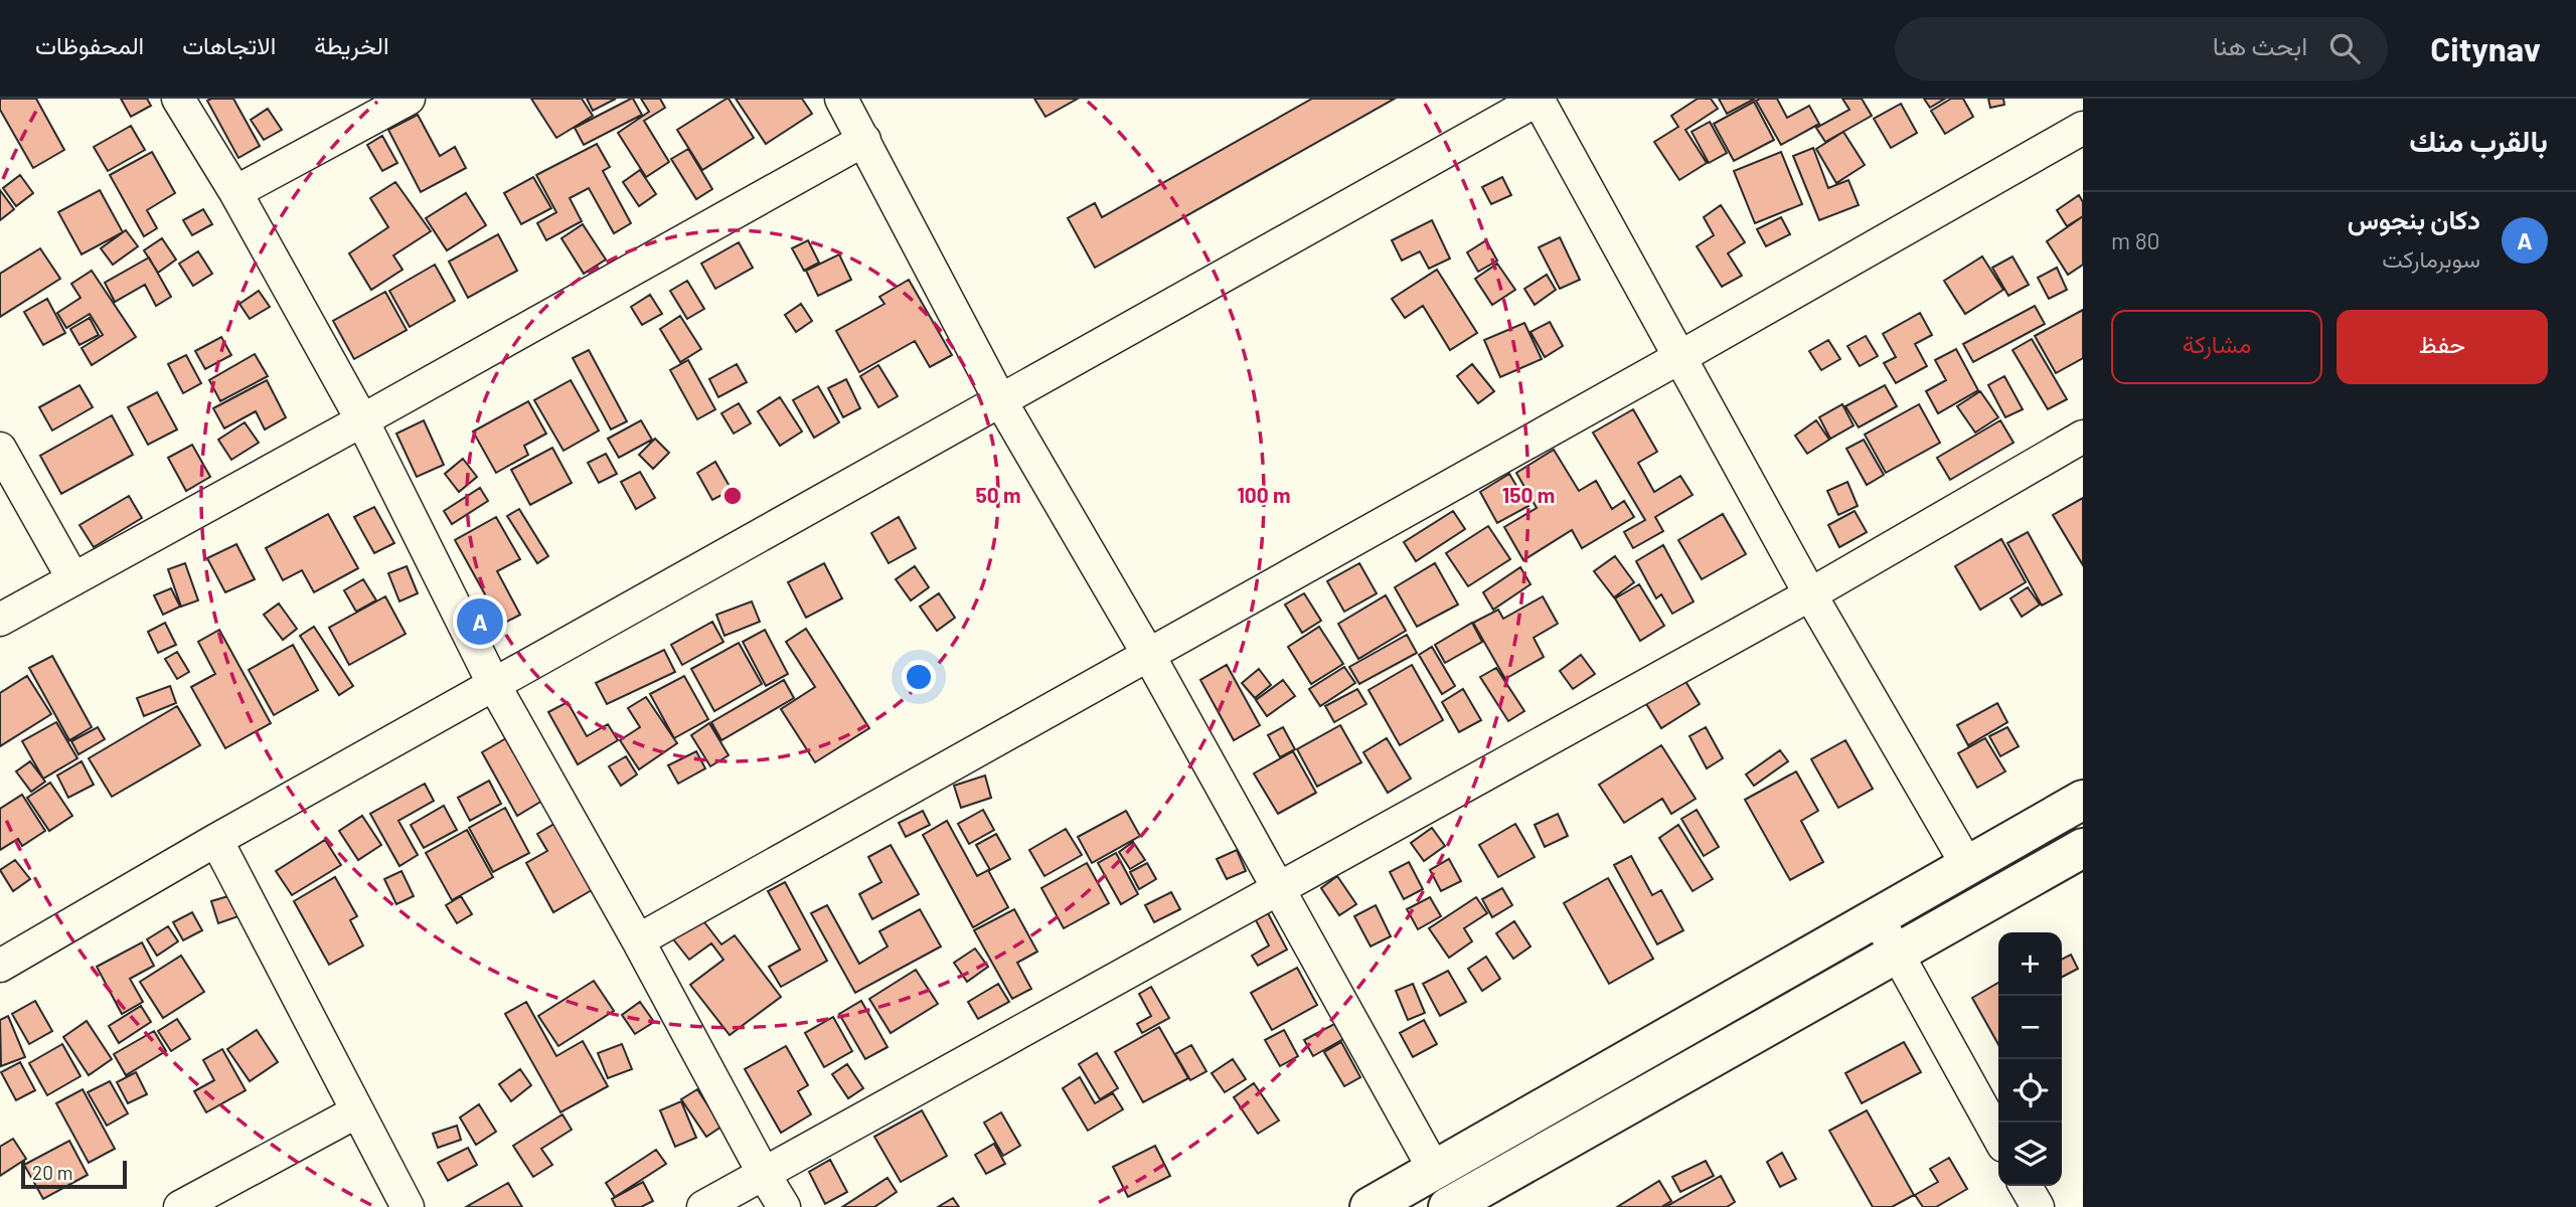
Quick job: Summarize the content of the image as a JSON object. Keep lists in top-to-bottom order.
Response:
{
  "scale_bar": "20 m",
  "page": {
    "header": "Citynav",
    "search": "ابحث هنا",
    "nav": ["الخريطة", "الاتجاهات", "المحفوظات"],
    "heading": "بالقرب منك",
    "list": [
      {
        "mark": "A",
        "name": "دكان بنجوس",
        "note": "سوبرماركت",
        "value": "80 m"
      }
    ],
    "buttons": ["حفظ", "مشاركة"],
    "pins": "A",
    "map_buttons": ["+", "−"],
    "scale": "20 m"
  },
  "rings": ["50 m", "100 m", "150 m"]
}
